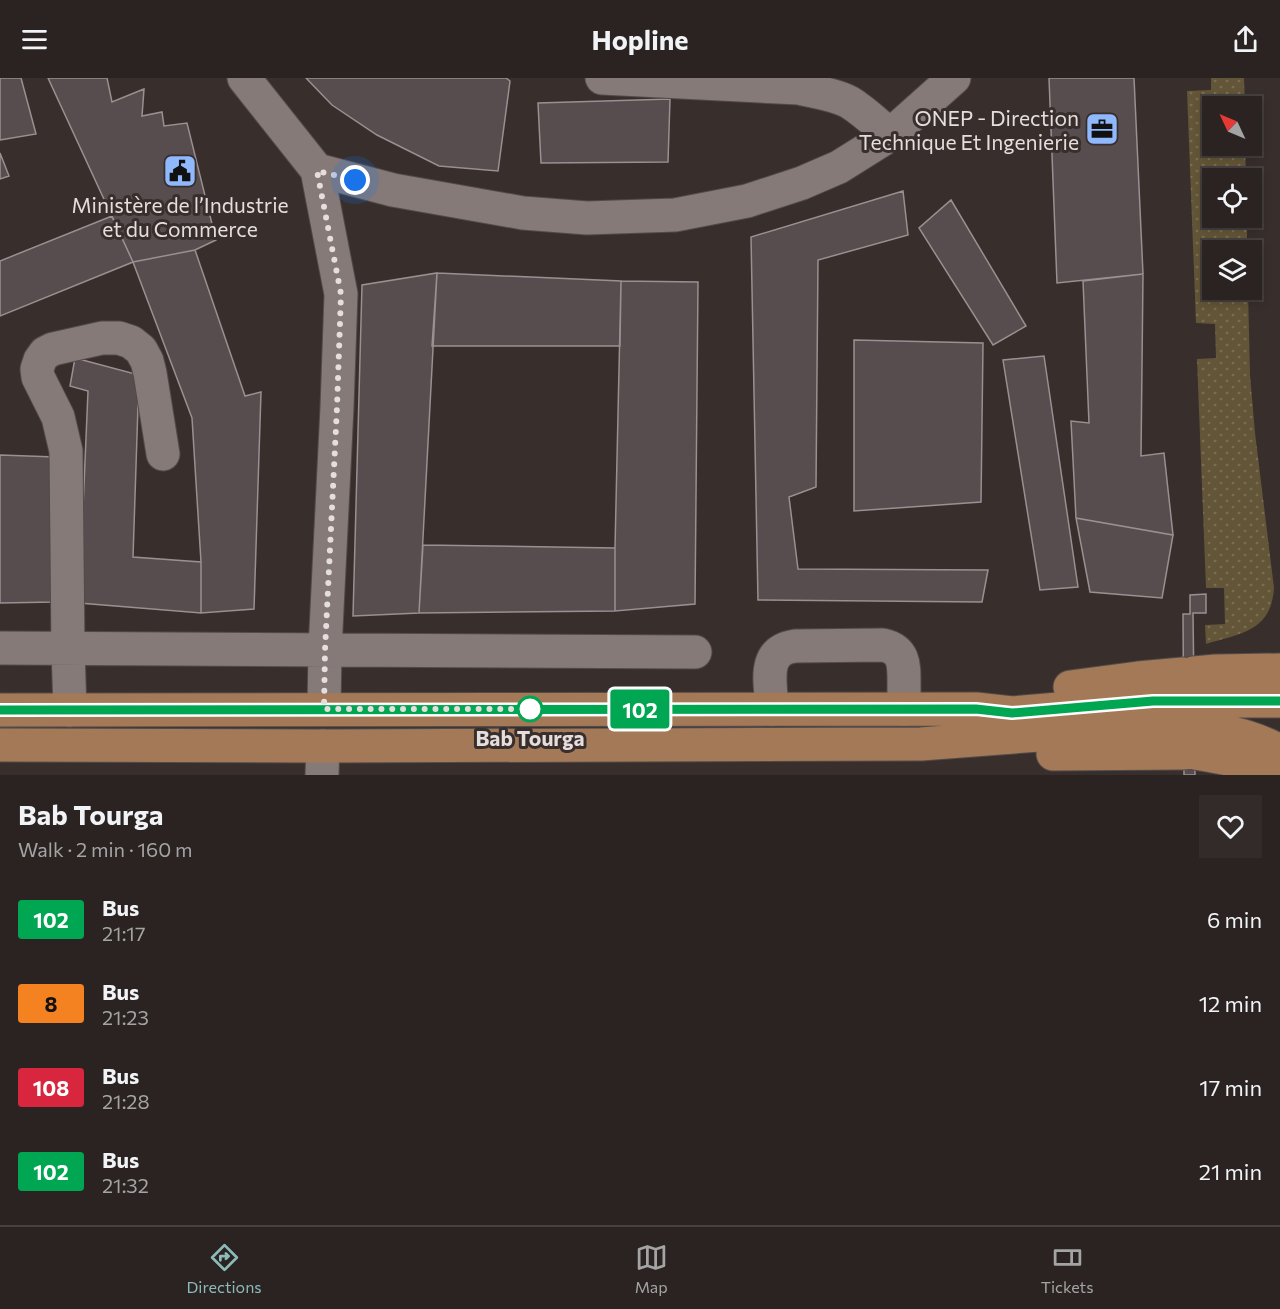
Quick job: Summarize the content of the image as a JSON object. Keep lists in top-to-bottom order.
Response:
{
  "places": {
    "office": ["ONEP - Direction Technique Et Ingenierie"],
    "public building": ["Ministère de l’Industrie et du Commerce"],
    "other": ["Bab Tourga"]
  },
  "lines": ["bus line 102"],
  "north": "top left",
  "page": {
    "header": "Hopline",
    "on_map": "102",
    "heading": ["Bab Tourga", "Walk · 2 min · 160 m"],
    "list": [
      {
        "mark": "102",
        "name": "Bus",
        "note": "21:17",
        "value": "6 min"
      },
      {
        "mark": "8",
        "name": "Bus",
        "note": "21:23",
        "value": "12 min"
      },
      {
        "mark": "108",
        "name": "Bus",
        "note": "21:28",
        "value": "17 min"
      },
      {
        "mark": "102",
        "name": "Bus",
        "note": "21:32",
        "value": "21 min"
      }
    ],
    "tabs": ["Directions", "Map", "Tickets"]
  }
}
